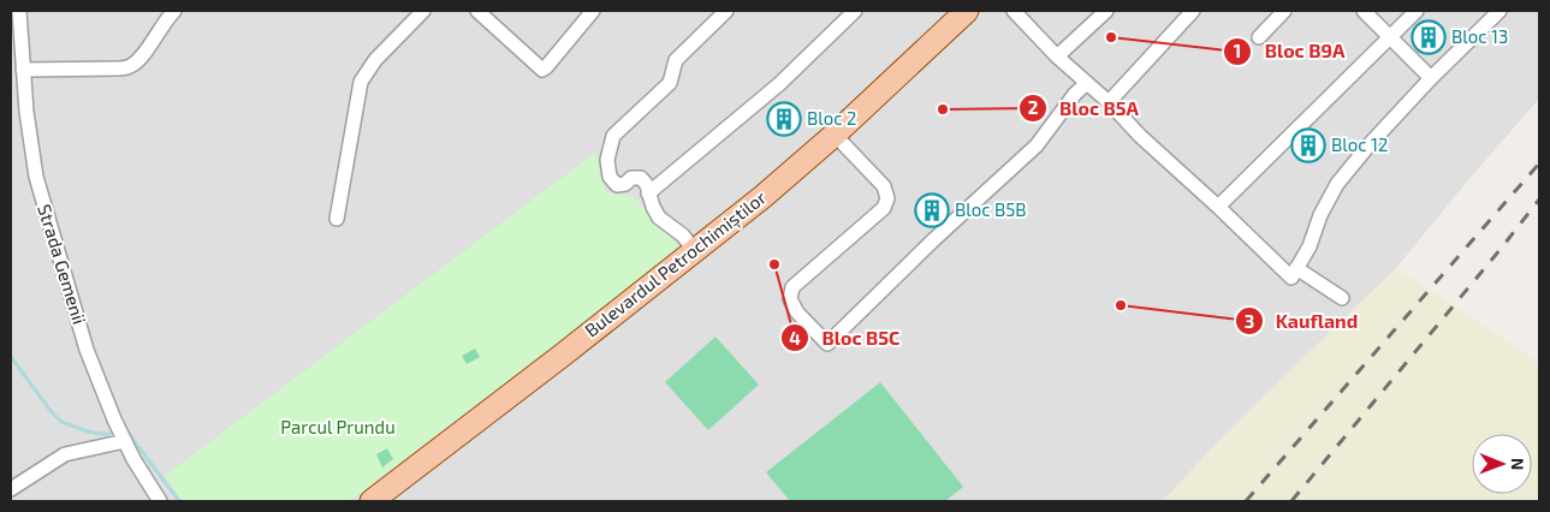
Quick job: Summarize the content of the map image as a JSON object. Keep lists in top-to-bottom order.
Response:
{
  "streets": {
    "main road": ["Bulevardul Petrochimiștilor"],
    "street": ["Strada Gemenii"]
  },
  "parks": ["Parcul Prundu"],
  "places": {
    "other": [
      "Bloc B9A",
      "Bloc B5A",
      "Bloc B5C",
      "Kaufland"
    ],
    "building": [
      "Bloc 13",
      "Bloc 2",
      "Bloc 12",
      "Bloc B5B"
    ]
  },
  "north": "right"
}
